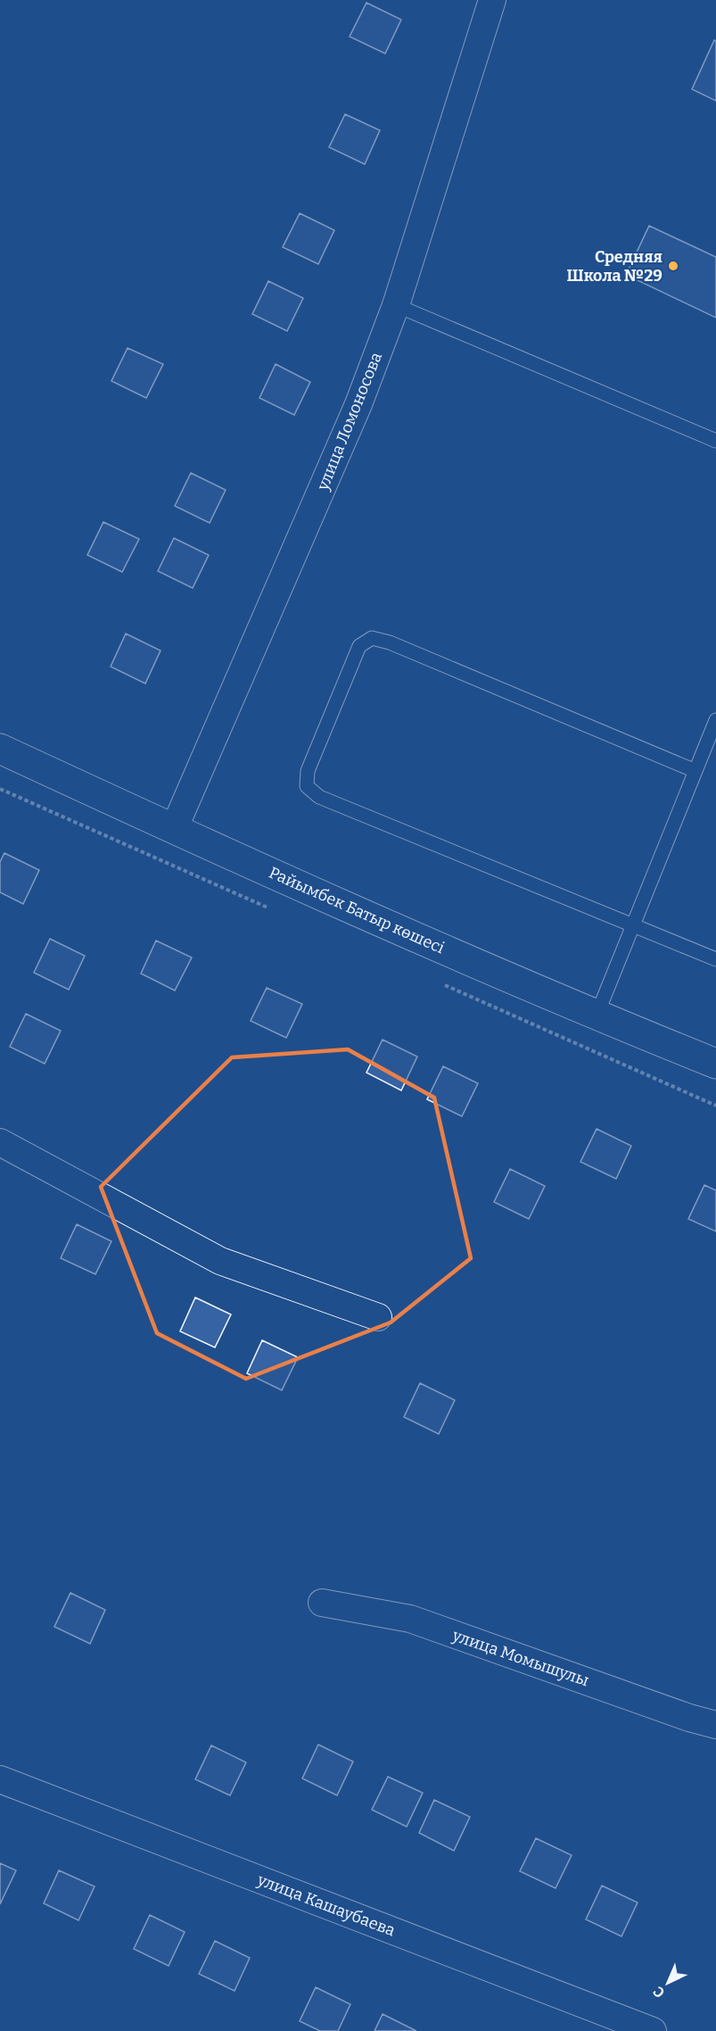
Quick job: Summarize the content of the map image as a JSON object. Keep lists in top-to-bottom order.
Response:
{
  "streets": {
    "main road": ["Райымбек Батыр көшесі"],
    "street": ["улица Ломоносова", "улица Момышулы", "улица Кашаубаева"]
  },
  "crossings": [
    ["улица Ломоносова", "Райымбек Батыр көшесі"]
  ],
  "places": ["Средняя Школа №29"],
  "north": "bottom left"
}
